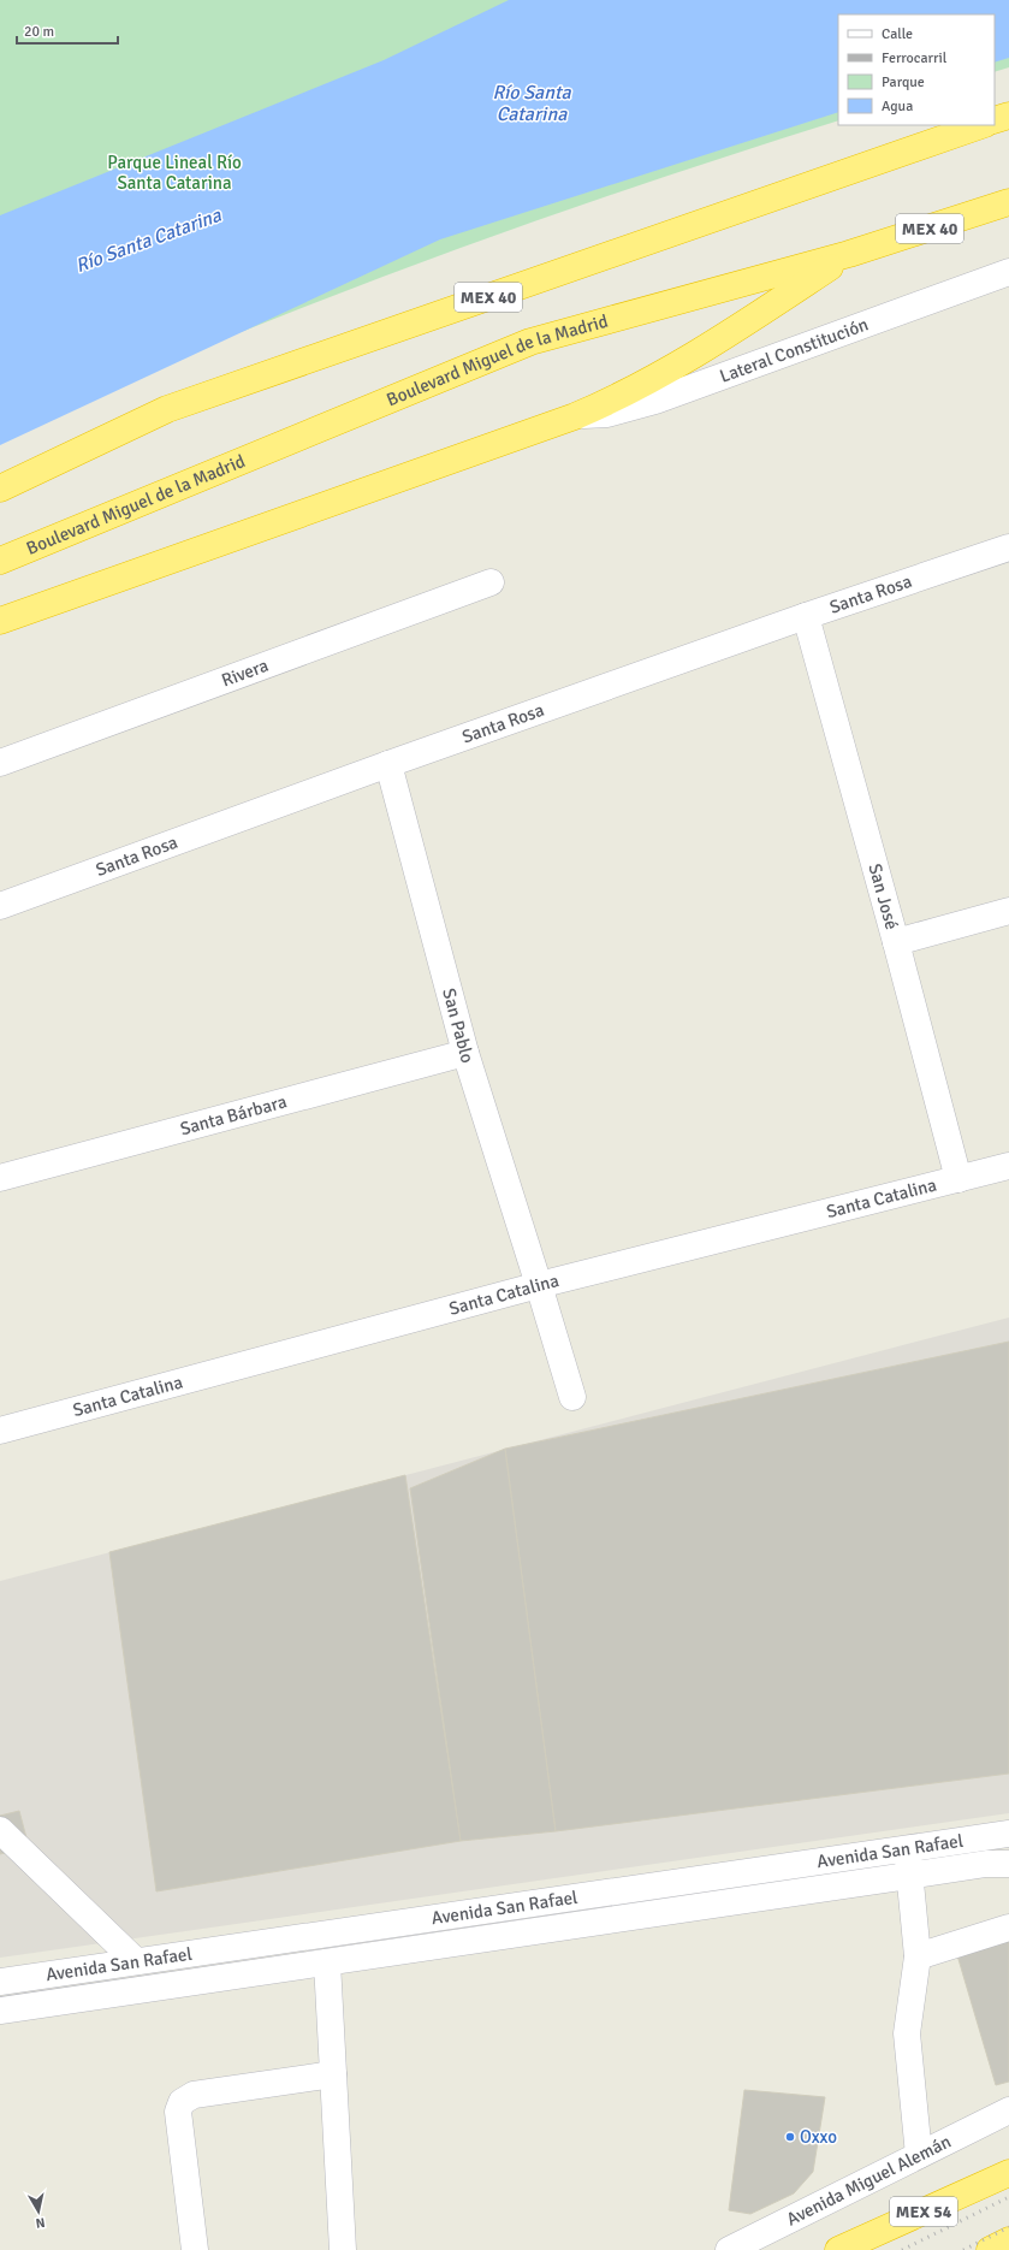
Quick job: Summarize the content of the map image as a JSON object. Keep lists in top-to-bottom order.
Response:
{
  "streets": {
    "highway": ["MEX 40", "Boulevard Miguel de la Madrid", "MEX 54"],
    "street": [
      "Lateral Constitución",
      "Santa Rosa",
      "Rivera",
      "San José",
      "San Pablo",
      "Santa Bárbara",
      "Santa Catalina",
      "Avenida San Rafael",
      "Avenida Miguel Alemán"
    ]
  },
  "crossings": [
    ["Santa Rosa", "San José"],
    ["Santa Rosa", "San Pablo"],
    ["San José", "Santa Catalina"],
    ["San Pablo", "Santa Bárbara"],
    ["San Pablo", "Santa Catalina"]
  ],
  "water": ["Río Santa Catarina"],
  "parks": ["Parque Lineal Río Santa Catarina"],
  "places": ["Oxxo"],
  "legend": [
    "Calle",
    "Ferrocarril",
    "Parque",
    "Agua"
  ],
  "scale_bar": "20 m",
  "north": "bottom"
}
